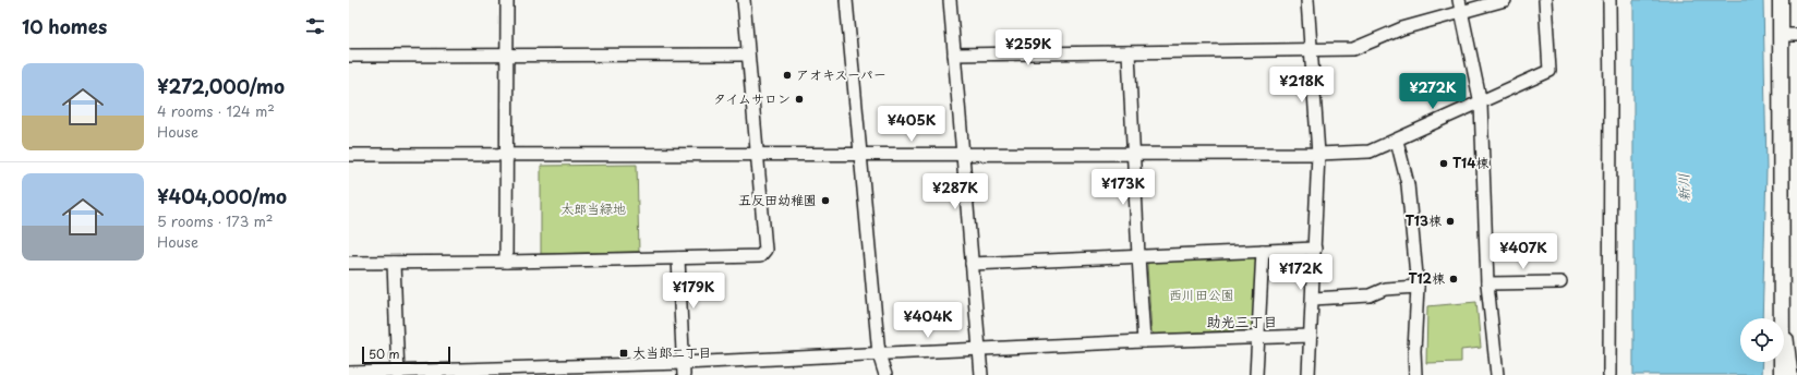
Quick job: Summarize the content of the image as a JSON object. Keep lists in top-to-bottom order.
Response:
{
  "districts": ["助光三丁目"],
  "water": ["新川"],
  "parks": ["太郎当緑地", "西川田公園"],
  "places": {
    "other": [
      "アオキスーパー",
      "タイムサロン",
      "T14棟",
      "五反田幼稚園",
      "T13棟",
      "T12棟"
    ],
    "transit": ["大当郎二丁目"]
  },
  "scale_bar": "50 m",
  "page": {
    "heading": "10 homes",
    "price": [
      "¥259K",
      "¥218K",
      "¥272K",
      "¥405K",
      "¥173K",
      "¥287K",
      "¥407K",
      "¥172K",
      "¥179K",
      "¥404K"
    ],
    "list": [
      {
        "name": "¥272,000/mo",
        "note": "4 rooms · 124 m² · House"
      },
      {
        "name": "¥404,000/mo",
        "note": "5 rooms · 173 m² · House"
      }
    ],
    "scale": "50 m"
  }
}
